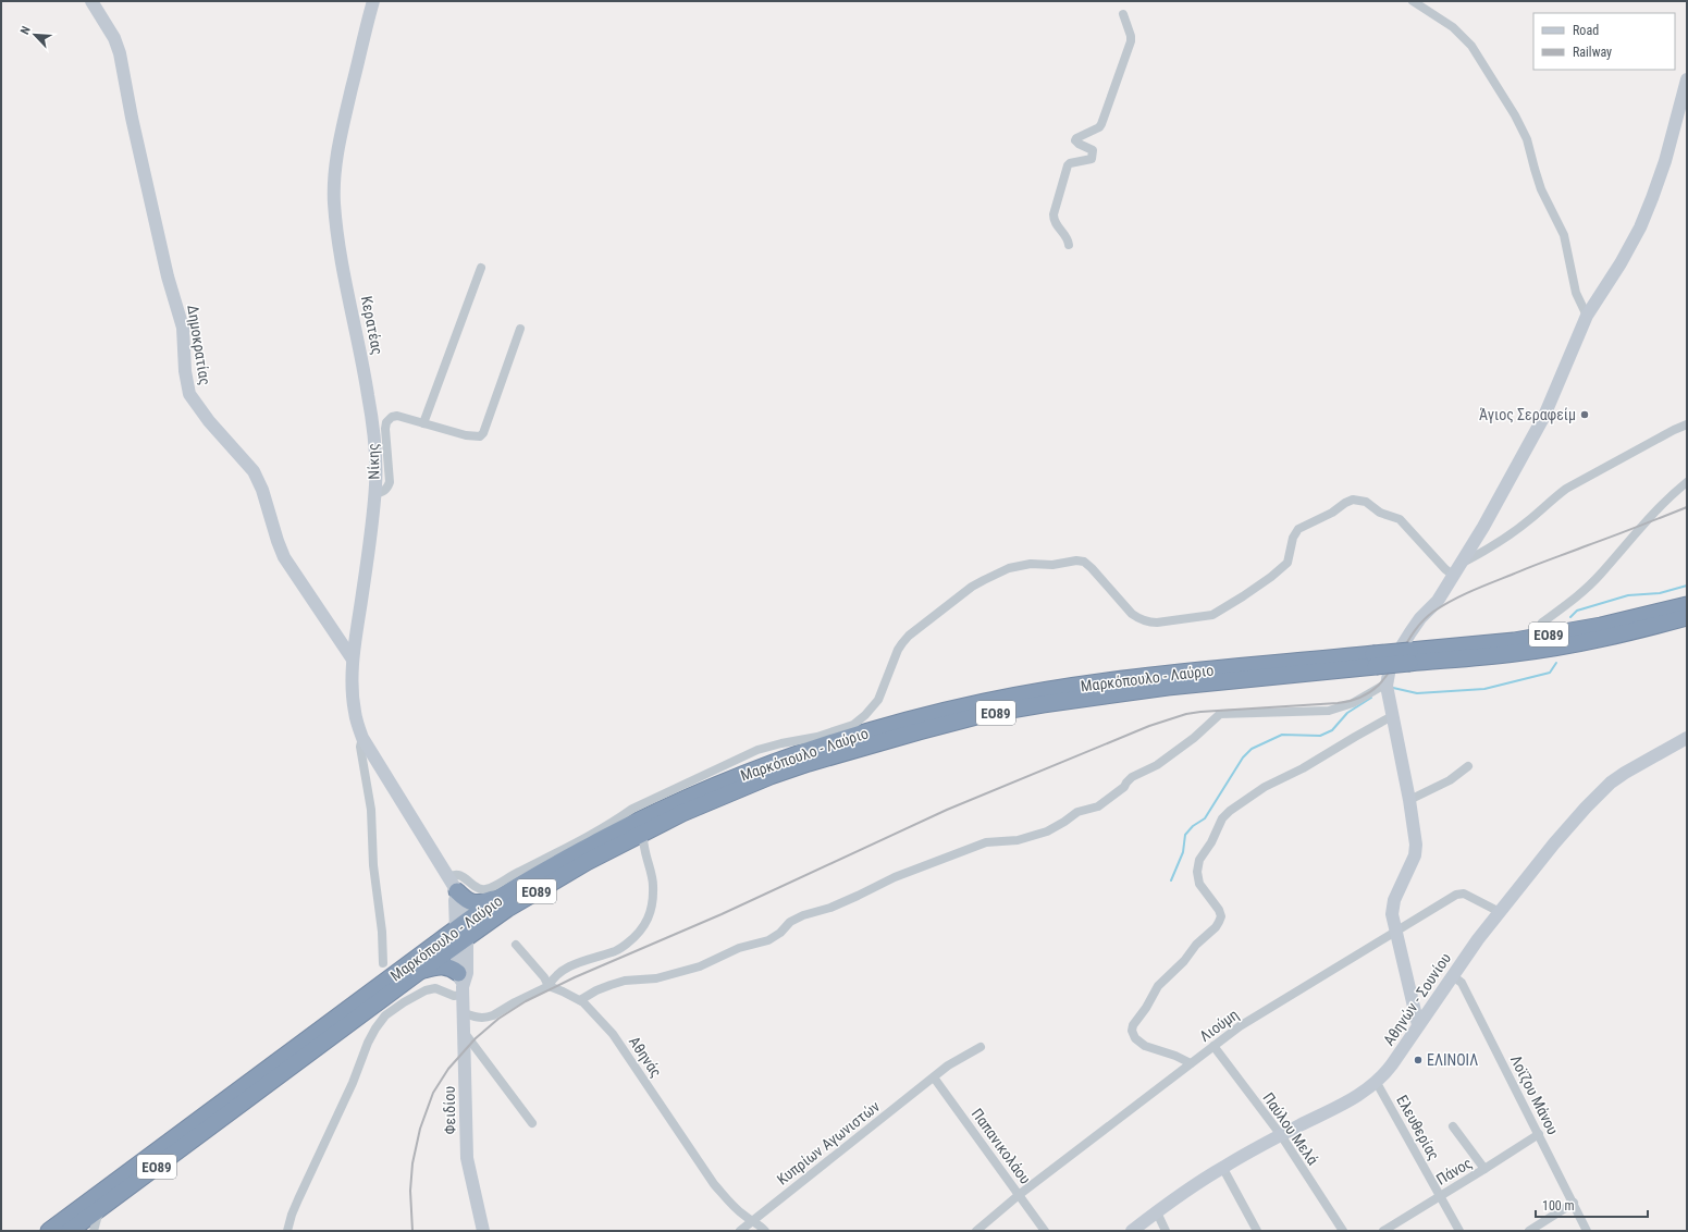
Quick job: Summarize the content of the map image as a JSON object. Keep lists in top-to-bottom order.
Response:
{
  "streets": {
    "highway": ["ΕΟ89", "Μαρκόπουλο - Λαύριο"],
    "main road": [
      "Κερατέας",
      "Δημοκρατίας",
      "Αθηνών - Σουνίου",
      "Φειδίου"
    ],
    "street": [
      "Νίκης",
      "Λιούμη",
      "Αθηνάς",
      "Λοϊζου Μάνου",
      "Ελευθερίας",
      "Παύλου Μελά",
      "Κυπρίων Αγωνιστών",
      "Παπανικολάου",
      "Πάνος"
    ]
  },
  "crossings": [
    ["Κερατέας", "Δημοκρατίας"],
    ["Κερατέας", "Νίκης"],
    ["Κερατέας", "Μαρκόπουλο - Λαύριο"],
    ["Αθηνών - Σουνίου", "Λιούμη"],
    ["Αθηνών - Σουνίου", "Λοϊζου Μάνου"],
    ["Αθηνών - Σουνίου", "Ελευθερίας"],
    ["Αθηνών - Σουνίου", "Παύλου Μελά"],
    ["Λιούμη", "Παύλου Μελά"],
    ["Λιούμη", "Παπανικολάου"],
    ["Αθηνάς", "Κυπρίων Αγωνιστών"],
    ["Λοϊζου Μάνου", "Πάνος"],
    ["Ελευθερίας", "Πάνος"],
    ["Κυπρίων Αγωνιστών", "Παπανικολάου"]
  ],
  "places": ["Άγιος Σεραφείμ", "ΕΛΙΝΟΙΛ"],
  "legend": ["Road", "Railway"],
  "scale_bar": "100 m",
  "north": "top left"
}
